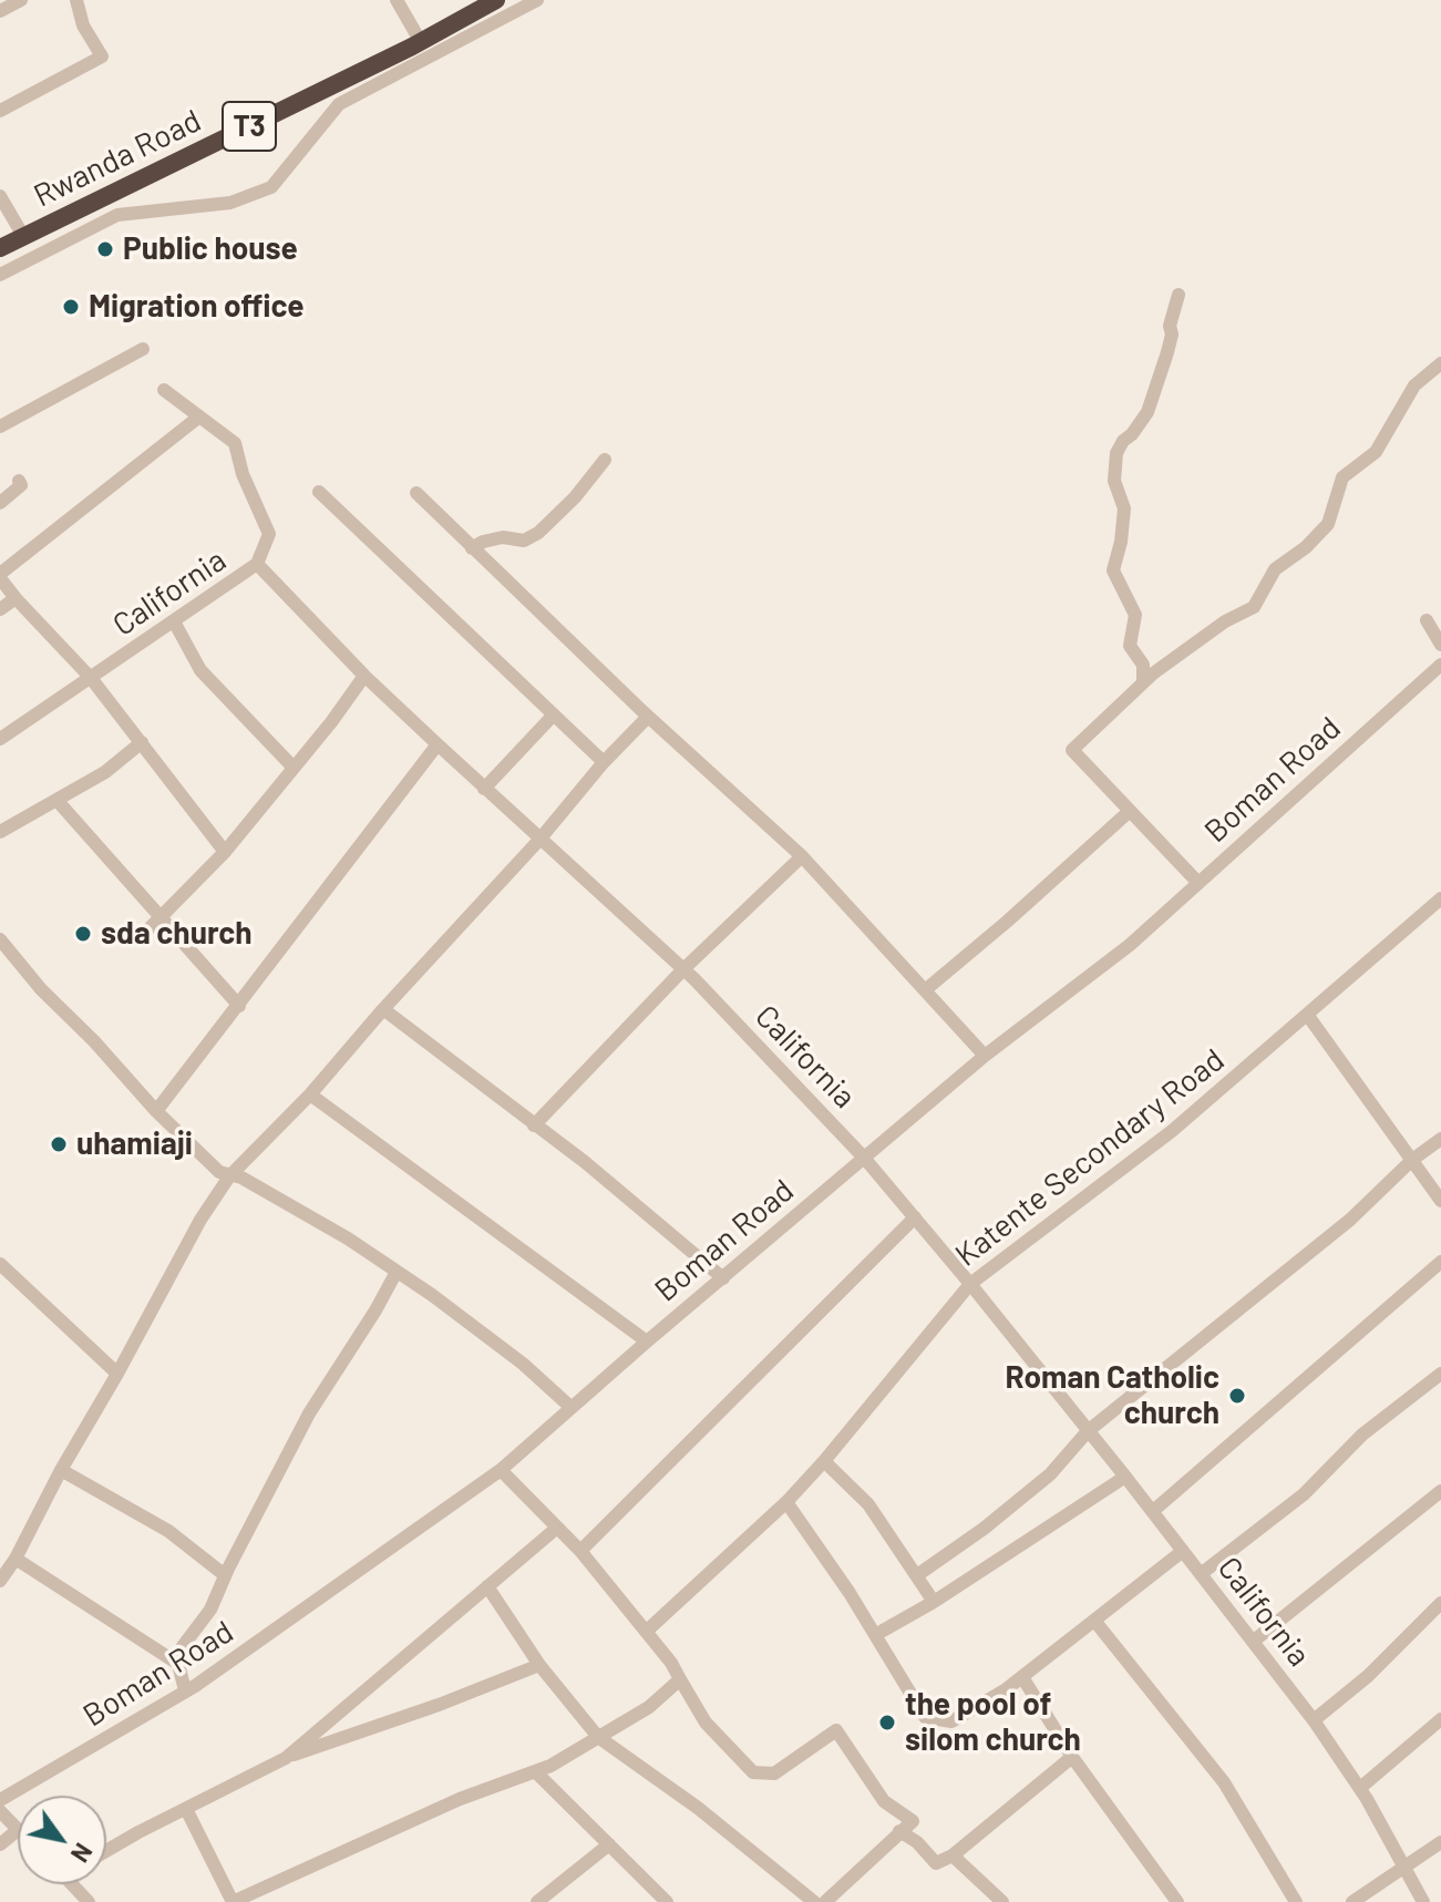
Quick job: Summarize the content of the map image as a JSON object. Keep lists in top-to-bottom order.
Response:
{
  "streets": {
    "highway": ["T3", "Rwanda Road"],
    "street": ["California", "Boman Road", "Katente Secondary Road"]
  },
  "crossings": [
    ["California", "Boman Road"],
    ["California", "Katente Secondary Road"]
  ],
  "places": [
    "Public house",
    "Migration office",
    "sda church",
    "uhamiaji",
    "Roman Catholic church",
    "the pool of silom church"
  ],
  "north": "bottom right"
}
